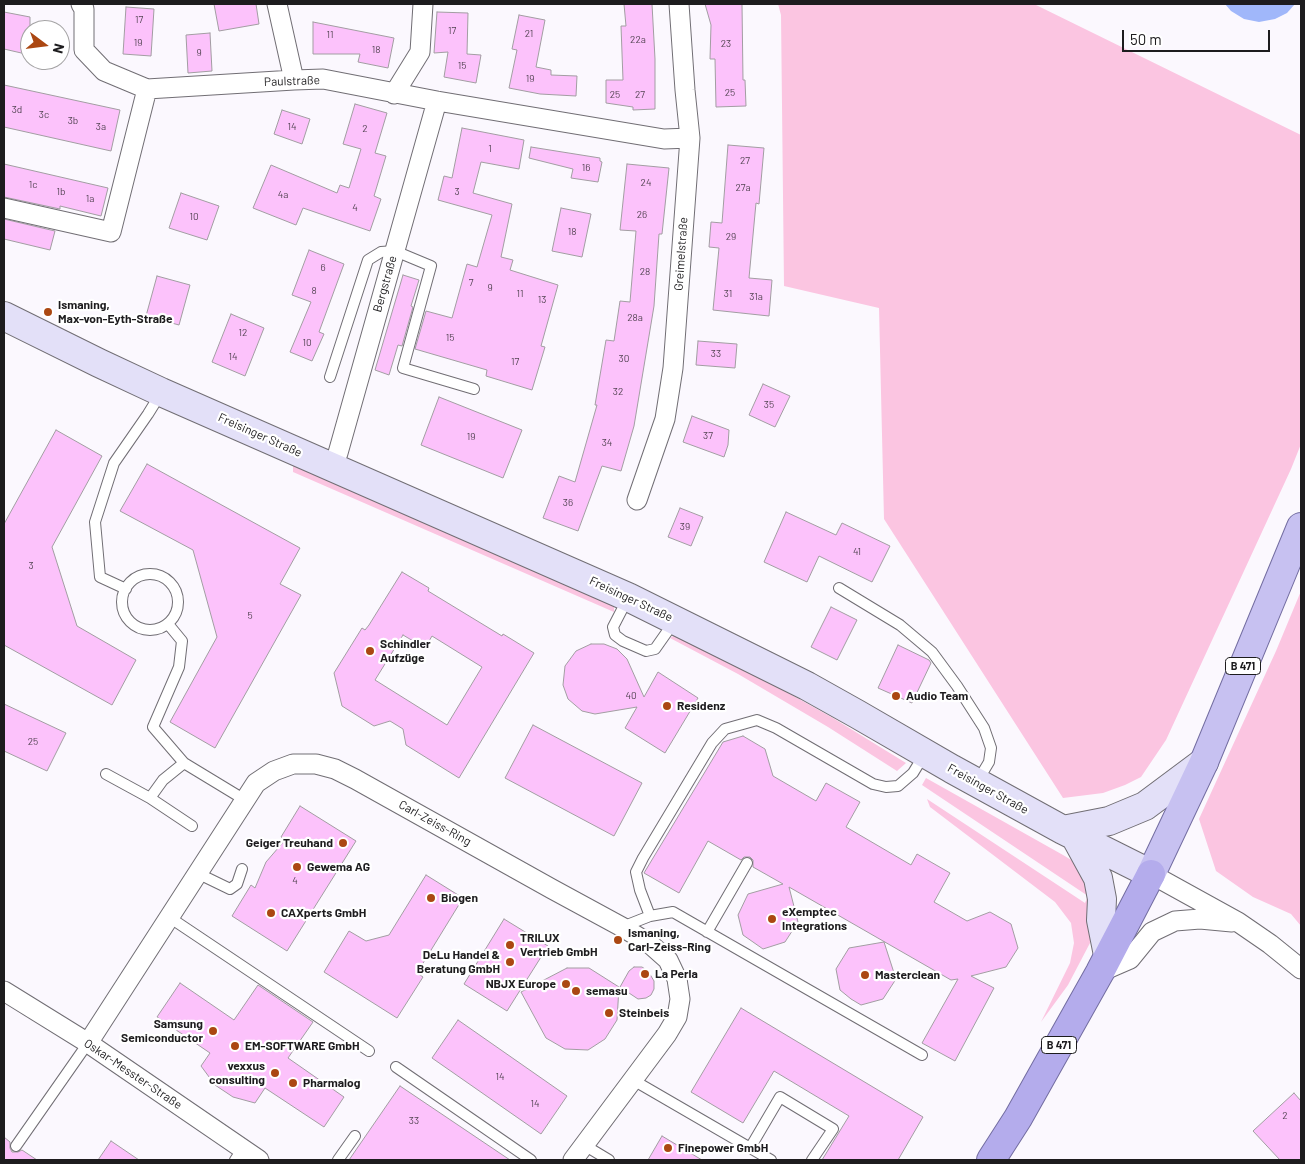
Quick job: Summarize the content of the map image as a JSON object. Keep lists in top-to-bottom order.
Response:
{
  "streets": {
    "highway": ["B 471"],
    "main road": ["Freisinger Straße"],
    "street": [
      "Paulstraße",
      "Greimelstraße",
      "Bergstraße",
      "Carl-Zeiss-Ring",
      "Oskar-Messter-Straße"
    ]
  },
  "crossings": [
    ["Paulstraße", "Greimelstraße"],
    ["Paulstraße", "Bergstraße"],
    ["Bergstraße", "Freisinger Straße"],
    ["Freisinger Straße", "B 471"],
    ["Carl-Zeiss-Ring", "Oskar-Messter-Straße"]
  ],
  "places": [
    "Ismaning, Max-von-Eyth-Straße",
    "Schindler Aufzüge",
    "Audio Team",
    "Residenz",
    "Geiger Treuhand",
    "Gewema AG",
    "Biogen",
    "CAXperts GmbH",
    "eXemptec Integrations",
    "Ismaning, Carl-Zeiss-Ring",
    "TRILUX Vertrieb GmbH",
    "DeLu Handel & Beratung GmbH",
    "La Perla",
    "Masterclean",
    "NBJX Europe",
    "semasu",
    "Steinbeis",
    "Samsung Semiconductor",
    "EM-SOFTWARE GmbH",
    "vexxus consulting",
    "Pharmalog",
    "Finepower GmbH"
  ],
  "house_numbers": [
    "17",
    "17",
    "21",
    "11",
    "22a",
    "19",
    "23",
    "18",
    "9",
    "15",
    "19",
    "25",
    "25",
    "27",
    "3d",
    "3c",
    "3b",
    "3a",
    "14",
    "2",
    "1",
    "27",
    "16",
    "24",
    "1c",
    "27a",
    "1b",
    "3",
    "4a",
    "1a",
    "4",
    "26",
    "10",
    "18",
    "29",
    "6",
    "28",
    "7",
    "9",
    "8",
    "11",
    "31",
    "31a",
    "13",
    "28a",
    "12",
    "15",
    "10",
    "33",
    "14",
    "30",
    "17",
    "32",
    "35",
    "37",
    "19",
    "34",
    "36",
    "39",
    "41",
    "3",
    "5",
    "40",
    "25",
    "4",
    "14",
    "14",
    "2",
    "33"
  ],
  "scale_bar": "50 m",
  "north": "right"
}
